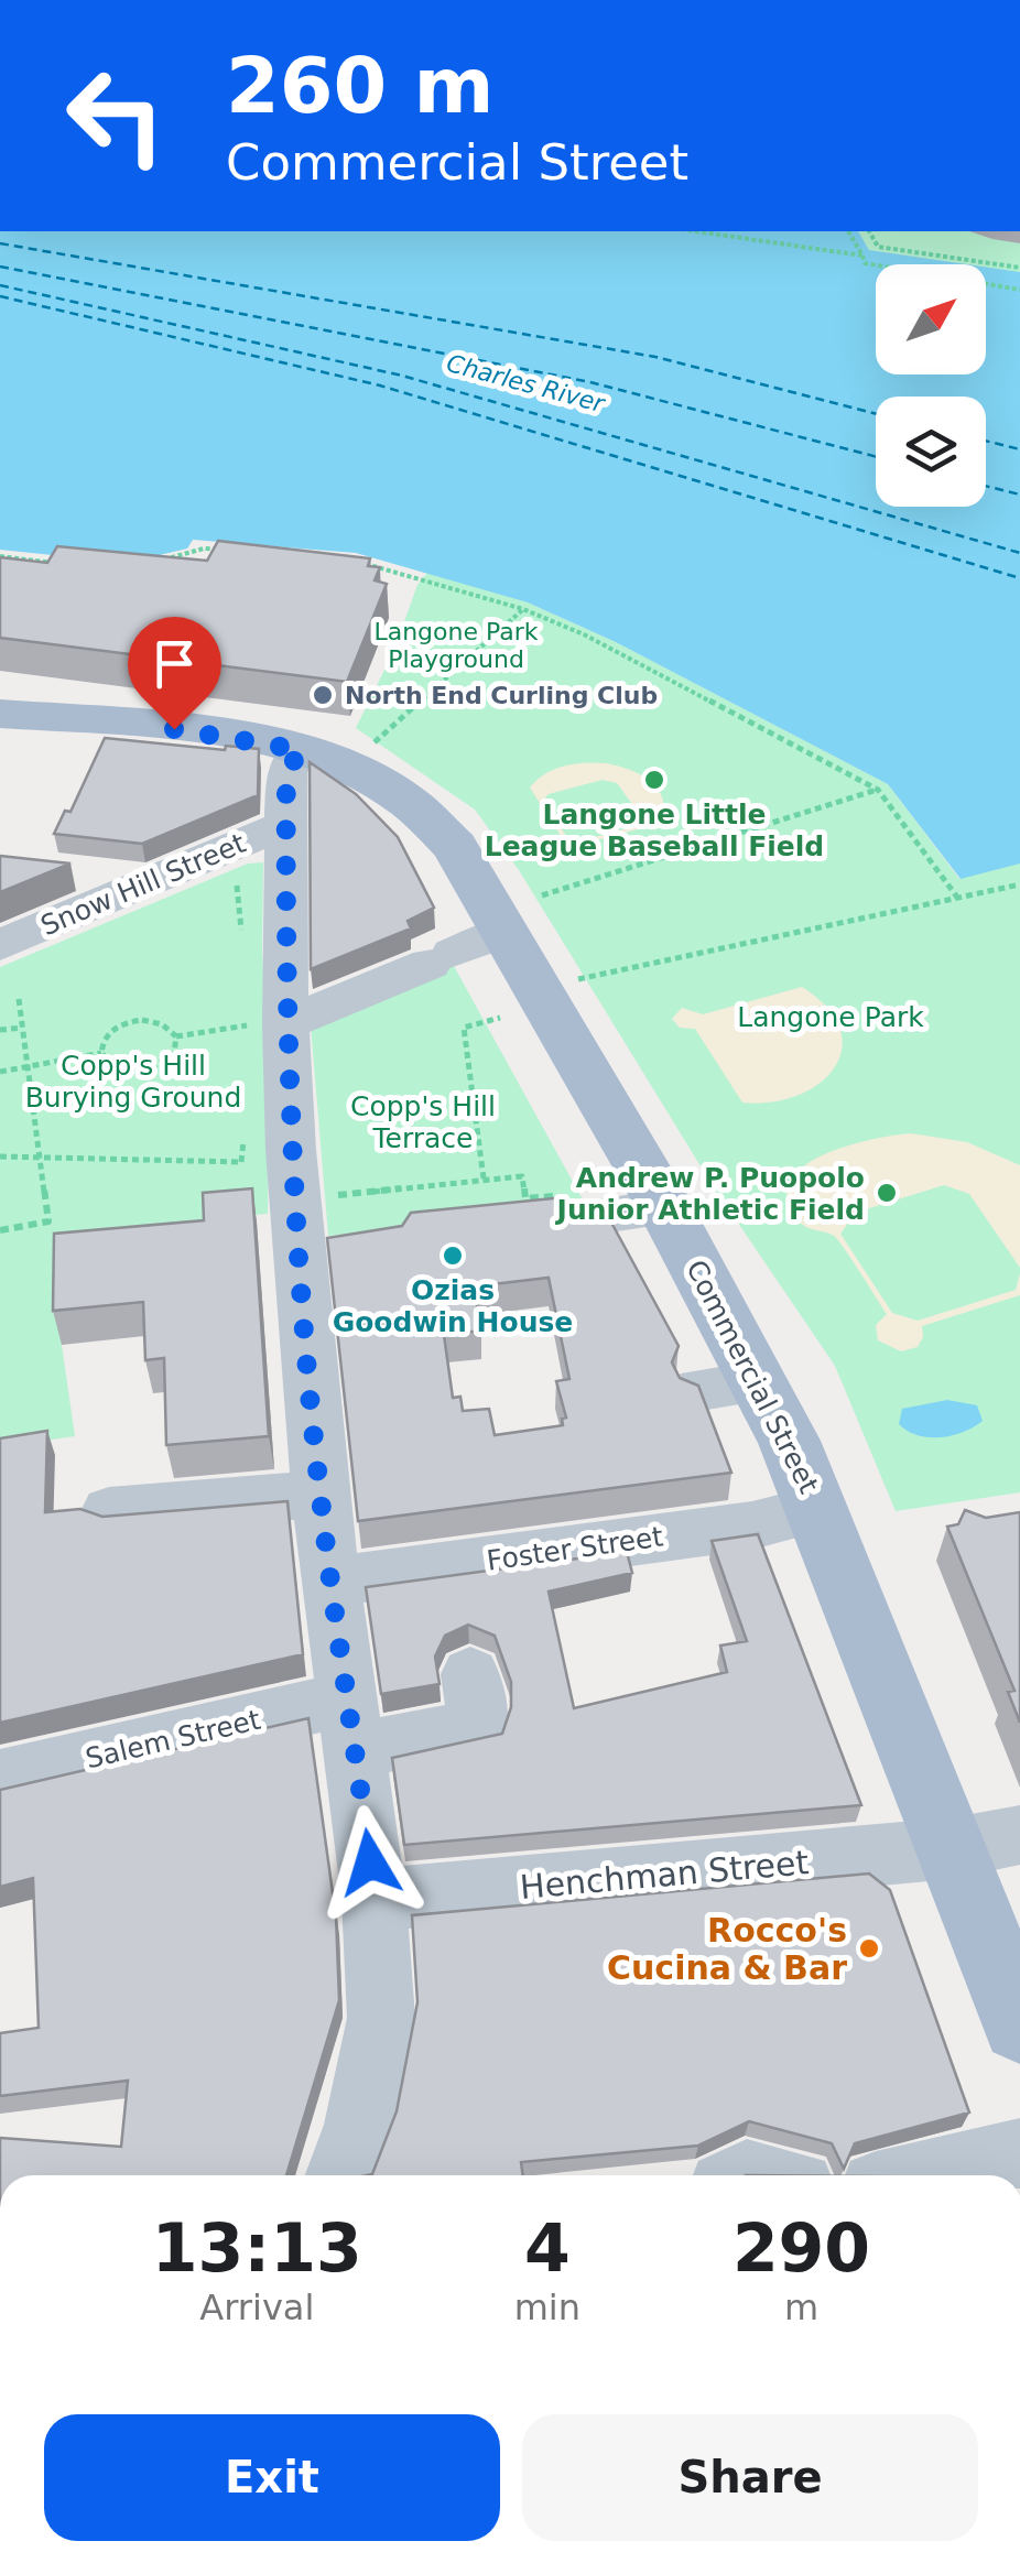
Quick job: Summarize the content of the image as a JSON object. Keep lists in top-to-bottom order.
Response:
{
  "streets": {
    "main road": ["Commercial Street"],
    "street": [
      "Snow Hill Street",
      "Foster Street",
      "Salem Street",
      "Henchman Street"
    ]
  },
  "crossings": [
    ["Commercial Street", "Foster Street"],
    ["Commercial Street", "Henchman Street"]
  ],
  "water": ["Charles River"],
  "parks": [
    "Langone Park Playground",
    "Langone Park",
    "Copp's Hill Burying Ground",
    "Copp's Hill Terrace"
  ],
  "places": [
    "North End Curling Club",
    "Langone Little League Baseball Field",
    "Andrew P. Puopolo Junior Athletic Field",
    "Ozias Goodwin House",
    "Rocco's Cucina & Bar"
  ],
  "north": "top right",
  "page": {
    "turn": ["260 m", "Commercial Street"],
    "eta": [
      "13:13",
      "Arrival",
      "4",
      "min",
      "290",
      "m"
    ],
    "buttons": ["Exit", "Share"]
  }
}
